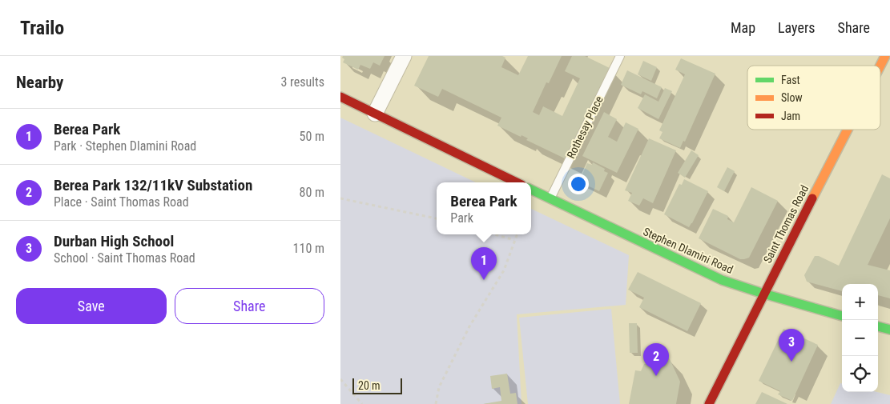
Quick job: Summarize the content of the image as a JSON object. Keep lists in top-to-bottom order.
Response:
{
  "streets": {
    "main road": ["Saint Thomas Road", "Stephen Dlamini Road"],
    "lane": ["Rothesay Place"]
  },
  "crossings": [
    ["Rothesay Place", "Stephen Dlamini Road"],
    ["Saint Thomas Road", "Stephen Dlamini Road"]
  ],
  "legend": ["Fast", "Slow", "Jam"],
  "scale_bar": "20 m",
  "page": {
    "header": "Trailo",
    "nav": ["Map", "Layers", "Share"],
    "heading": ["Nearby", "3 results"],
    "list": [
      {
        "mark": "1",
        "name": "Berea Park",
        "note": "Park · Stephen Dlamini Road",
        "value": "50 m"
      },
      {
        "mark": "2",
        "name": "Berea Park 132/11kV Substation",
        "note": "Place · Saint Thomas Road",
        "value": "80 m"
      },
      {
        "mark": "3",
        "name": "Durban High School",
        "note": "School · Saint Thomas Road",
        "value": "110 m"
      }
    ],
    "popup": ["Berea Park", "Park"],
    "pins": ["1", "3", "2"],
    "buttons": ["Save", "Share"],
    "map_buttons": ["+", "−"],
    "scale": "20 m"
  }
}
